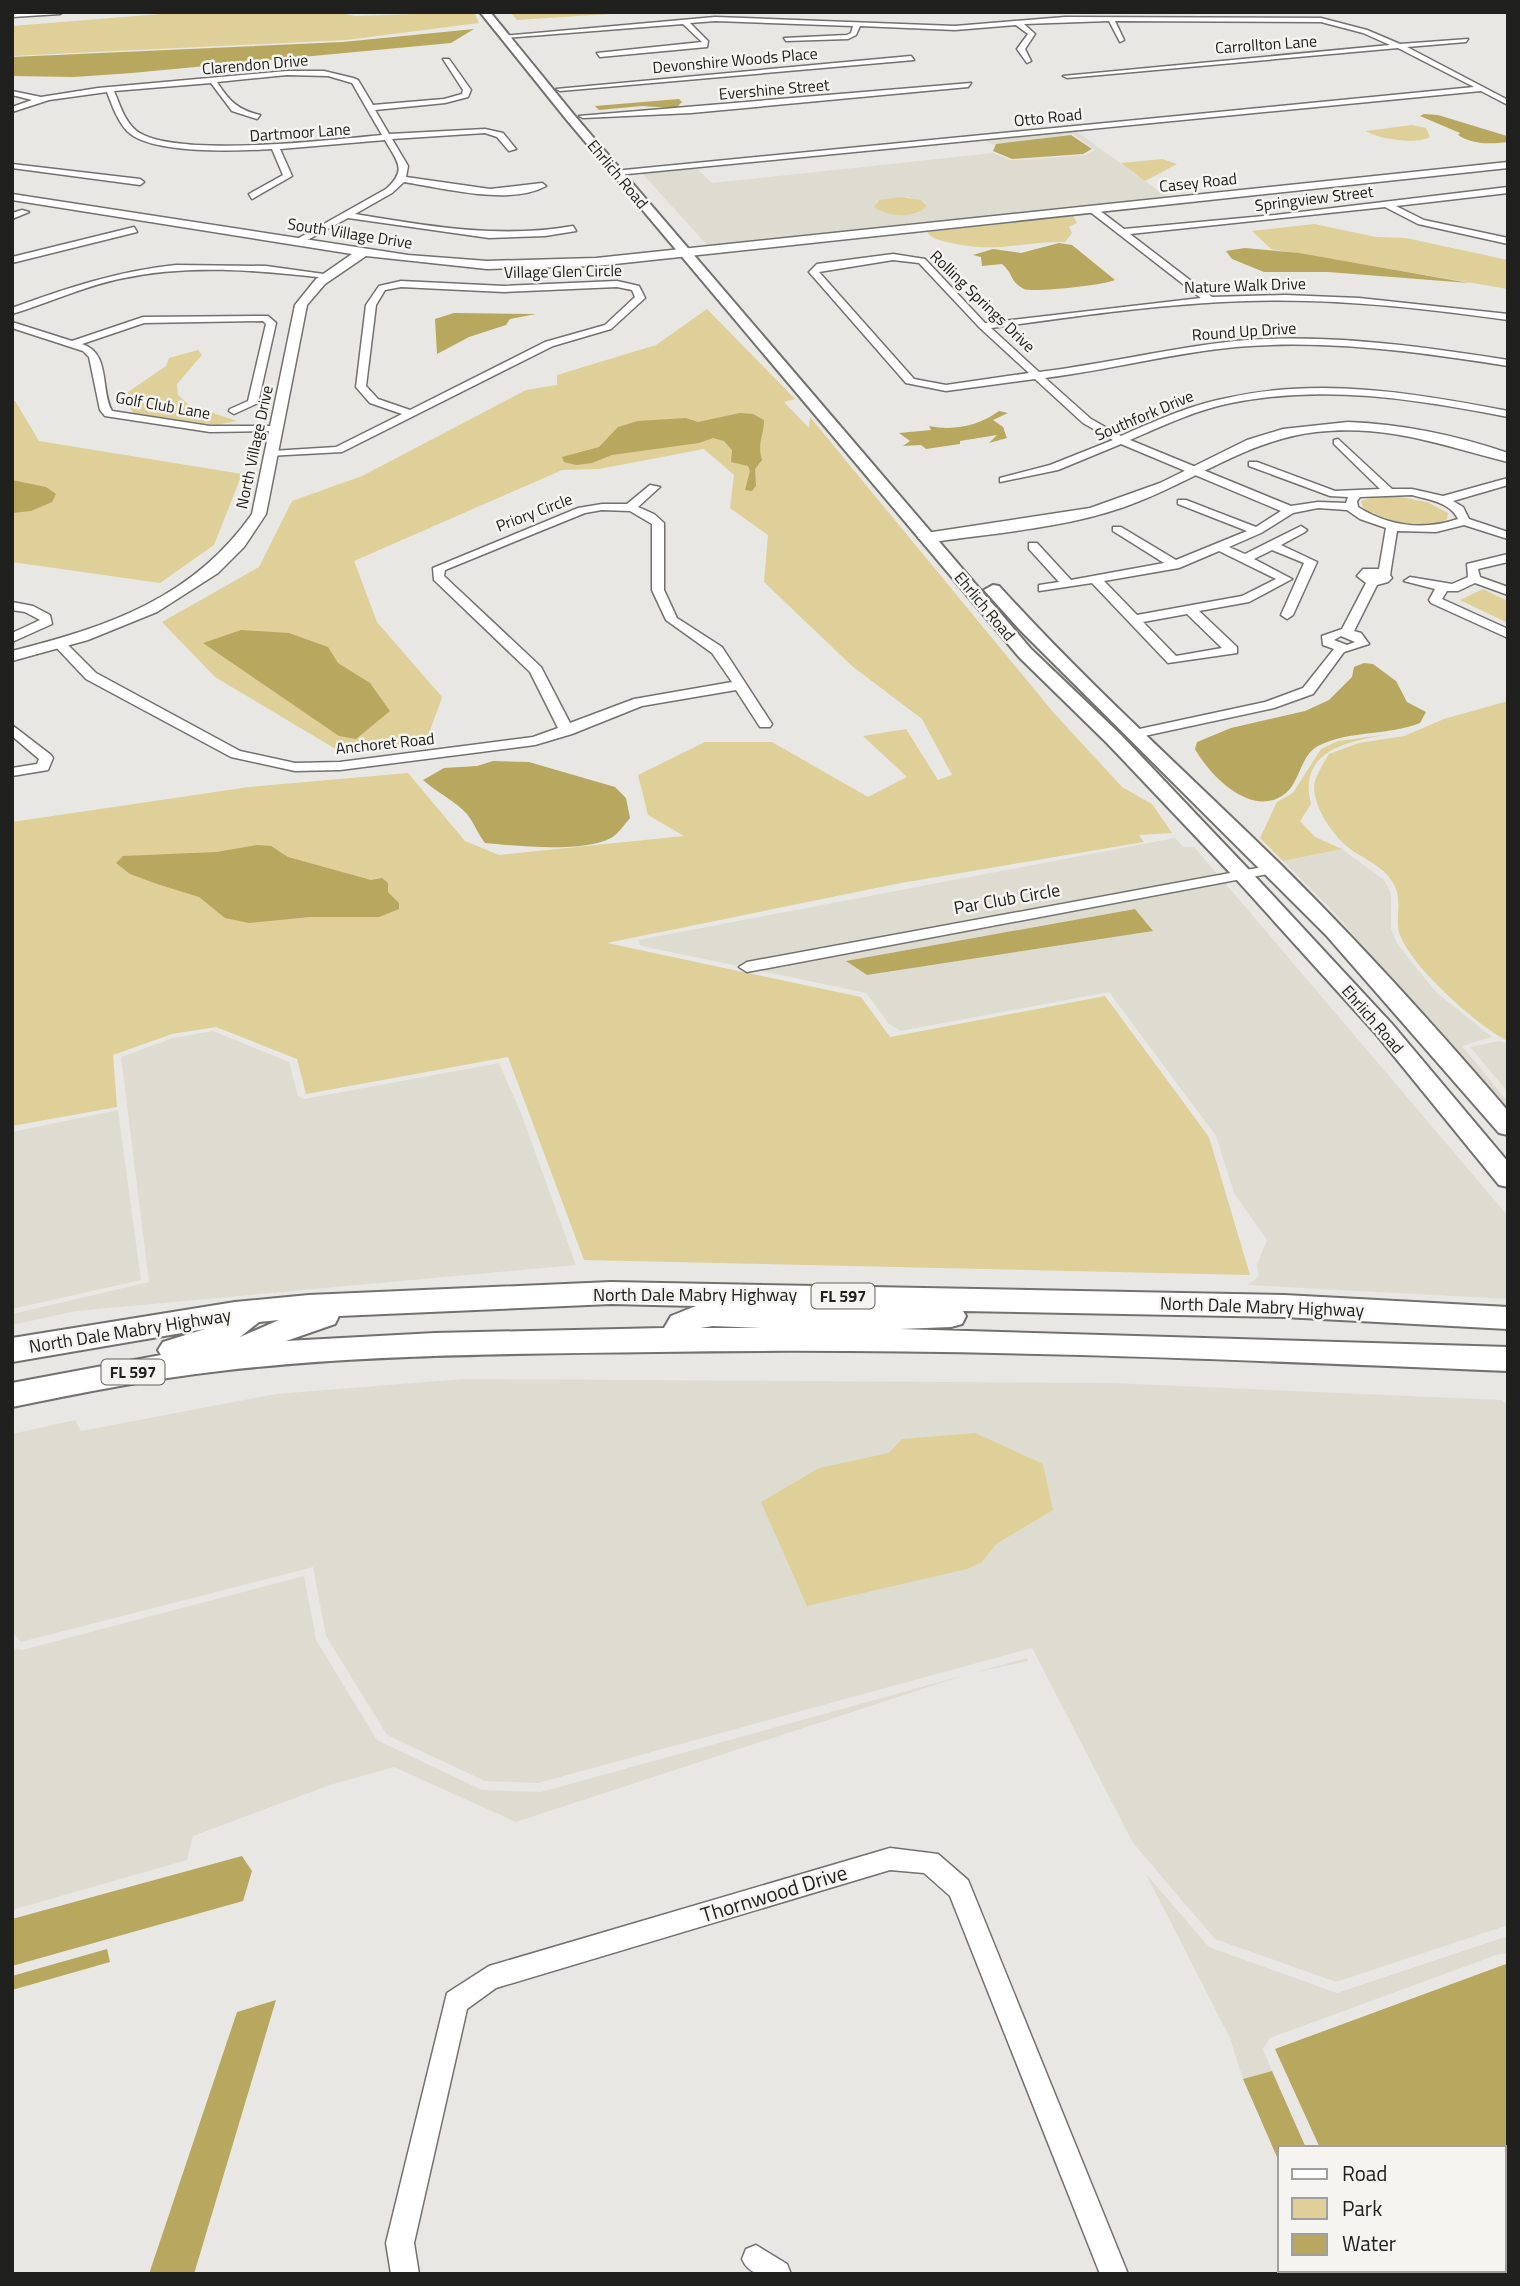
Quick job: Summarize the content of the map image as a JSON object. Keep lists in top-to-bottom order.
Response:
{
  "streets": {
    "main road": ["Ehrlich Road", "North Dale Mabry Highway", "FL 597"],
    "street": [
      "Carrollton Lane",
      "Devonshire Woods Place",
      "Clarendon Drive",
      "Evershine Street",
      "Otto Road",
      "Dartmoor Lane",
      "Casey Road",
      "Springview Street",
      "South Village Drive",
      "Village Glen Circle",
      "Nature Walk Drive",
      "Rolling Springs Drive",
      "Round Up Drive",
      "Golf Club Lane",
      "Southfork Drive",
      "North Village Drive",
      "Priory Circle",
      "Anchoret Road",
      "Par Club Circle",
      "Thornwood Drive"
    ]
  },
  "crossings": [
    ["Devonshire Woods Place", "Ehrlich Road"],
    ["Clarendon Drive", "Dartmoor Lane"],
    ["Evershine Street", "Ehrlich Road"],
    ["Otto Road", "Ehrlich Road"],
    ["Ehrlich Road", "Casey Road"],
    ["Ehrlich Road", "South Village Drive"],
    ["Ehrlich Road", "Par Club Circle"],
    ["Casey Road", "South Village Drive"],
    ["South Village Drive", "North Village Drive"],
    ["Village Glen Circle", "North Village Drive"],
    ["Nature Walk Drive", "Rolling Springs Drive"],
    ["Rolling Springs Drive", "Round Up Drive"],
    ["Rolling Springs Drive", "Southfork Drive"],
    ["Golf Club Lane", "North Village Drive"],
    ["North Village Drive", "Anchoret Road"],
    ["Priory Circle", "Anchoret Road"]
  ],
  "legend": ["Road", "Park", "Water"]
}
